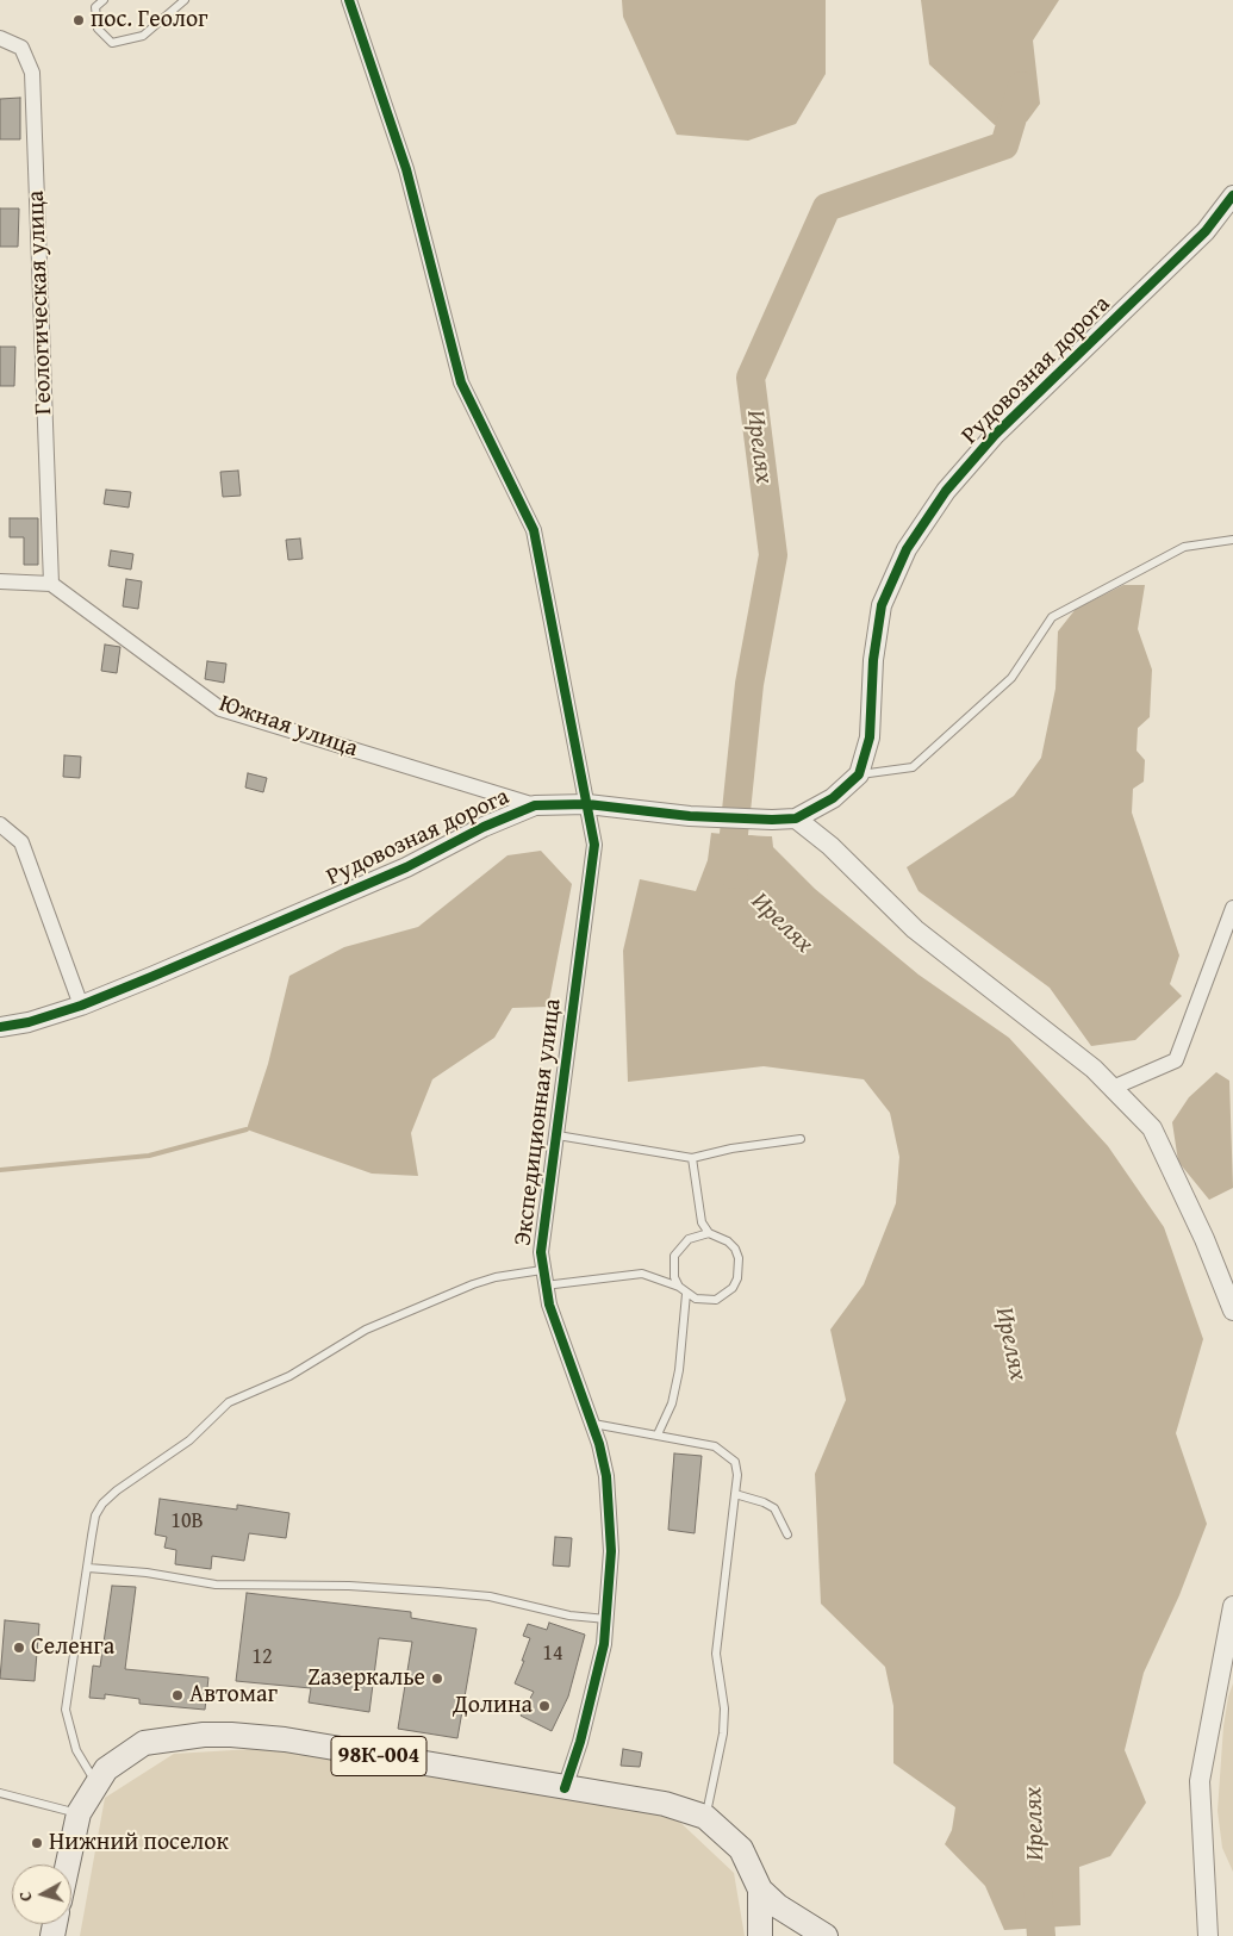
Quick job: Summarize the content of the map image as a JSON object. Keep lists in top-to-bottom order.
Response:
{
  "streets": {
    "main road": ["98К-004"],
    "street": [
      "Геологическая улица",
      "Рудовозная дорога",
      "Южная улица",
      "Экспедиционная улица"
    ]
  },
  "crossings": [
    ["Геологическая улица", "Южная улица"],
    ["Рудовозная дорога", "Южная улица"],
    ["Рудовозная дорога", "Экспедиционная улица"],
    ["Экспедиционная улица", "98К-004"]
  ],
  "water": ["Ирелях"],
  "places": [
    "пос. Геолог",
    "Селенга",
    "Zазеркалье",
    "Автомаг",
    "Долина",
    "Нижний поселок"
  ],
  "house_numbers": ["10В", "14", "12"],
  "north": "left"
}
